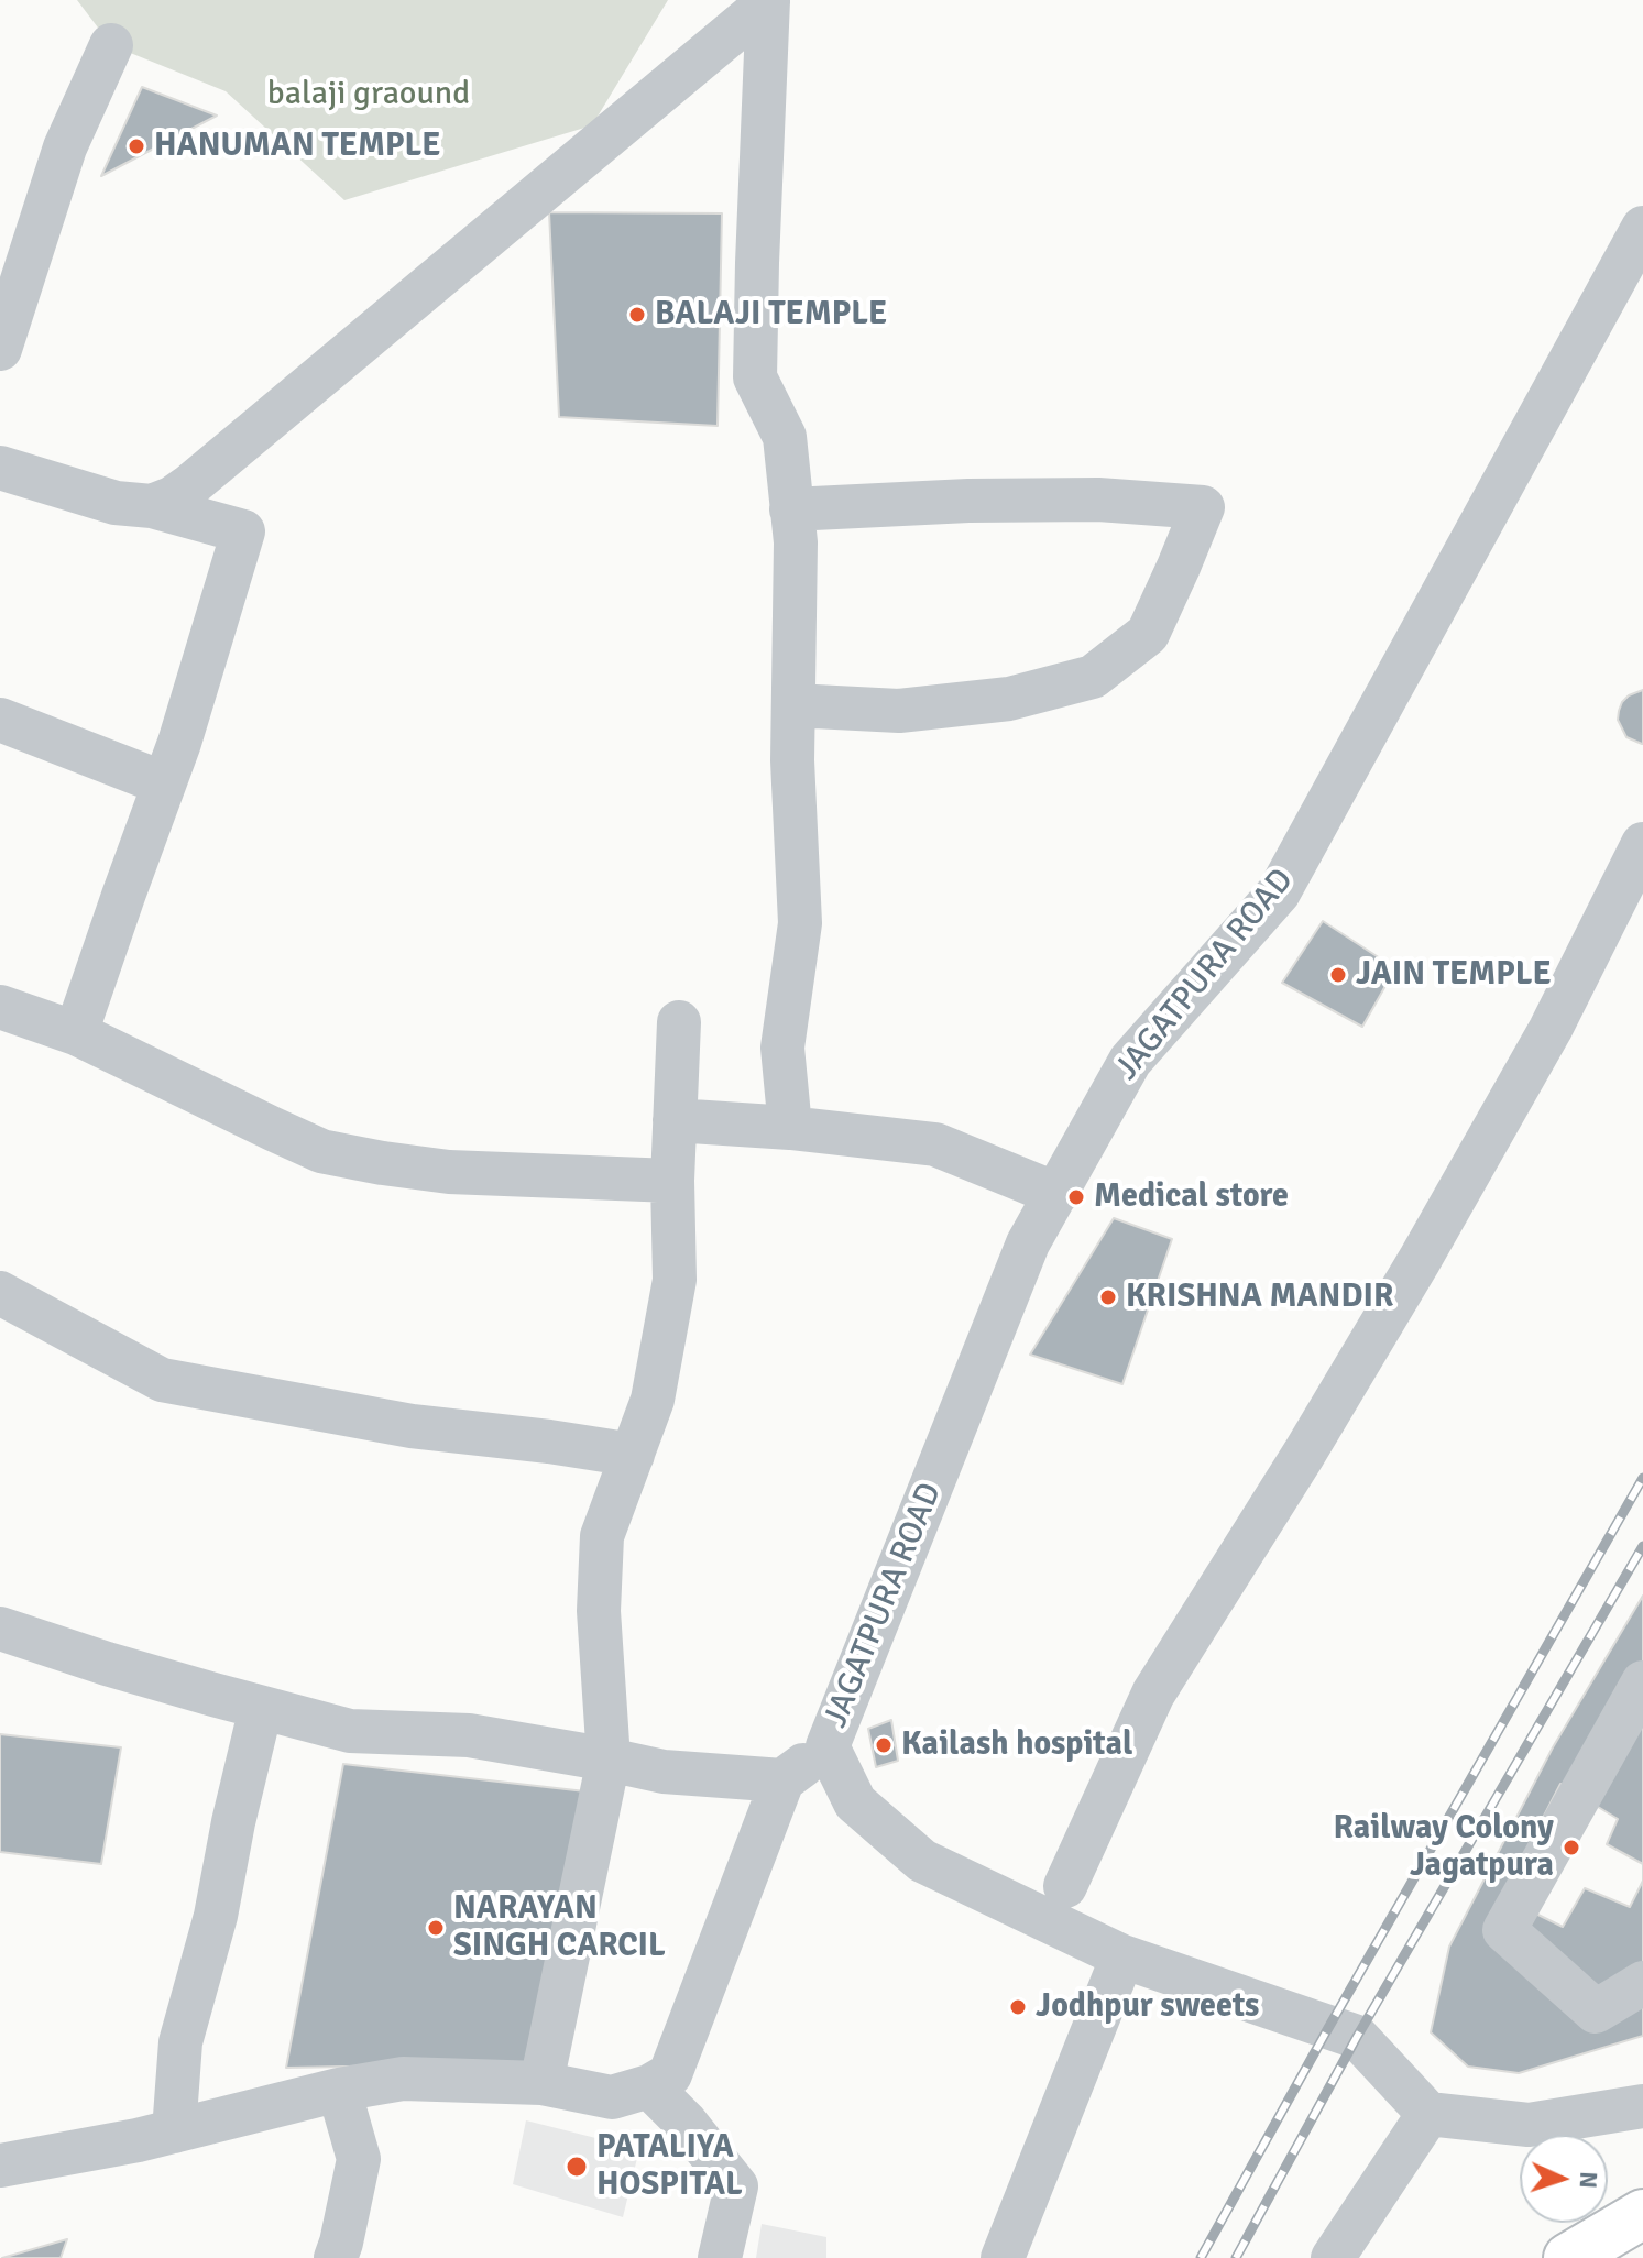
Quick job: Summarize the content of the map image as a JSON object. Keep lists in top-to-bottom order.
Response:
{
  "streets": {
    "street": ["JAGATPURA ROAD"]
  },
  "parks": ["balaji graound"],
  "places": [
    "HANUMAN TEMPLE",
    "BALAJI TEMPLE",
    "JAIN TEMPLE",
    "Medical store",
    "KRISHNA MANDIR",
    "Kailash hospital",
    "Railway Colony Jagatpura",
    "NARAYAN SINGH CARCIL",
    "Jodhpur sweets",
    "PATALIYA HOSPITAL"
  ],
  "north": "right"
}
